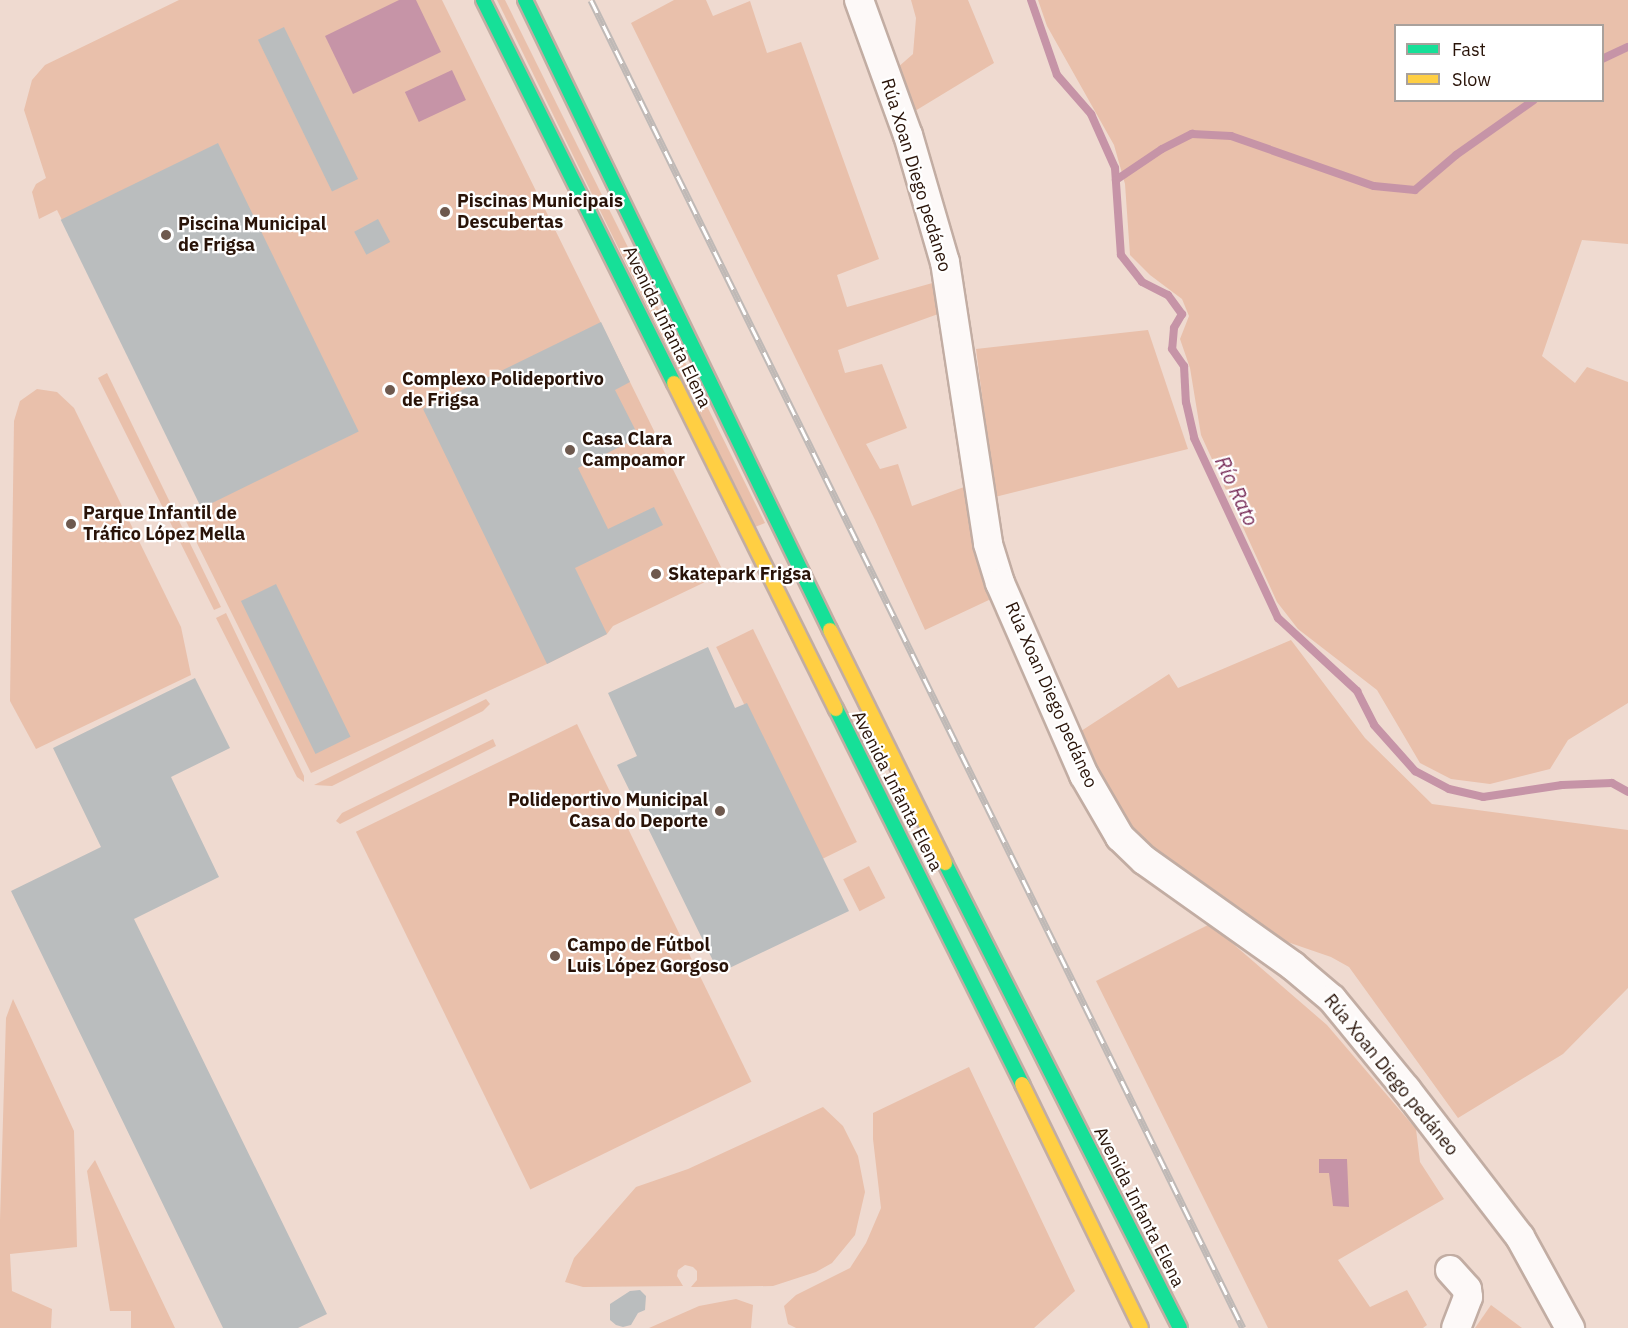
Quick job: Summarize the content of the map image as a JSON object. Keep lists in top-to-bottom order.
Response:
{
  "streets": {
    "street": ["Rúa Xoan Diego pedáneo", "Avenida Infanta Elena"]
  },
  "water": ["Río Rato"],
  "places": [
    "Piscinas Municipais Descubertas",
    "Piscina Municipal de Frigsa",
    "Complexo Polideportivo de Frigsa",
    "Casa Clara Campoamor",
    "Parque Infantil de Tráfico López Mella",
    "Skatepark Frigsa",
    "Polideportivo Municipal Casa do Deporte",
    "Campo de Fútbol Luis López Gorgoso"
  ],
  "legend": ["Fast", "Slow"]
}
